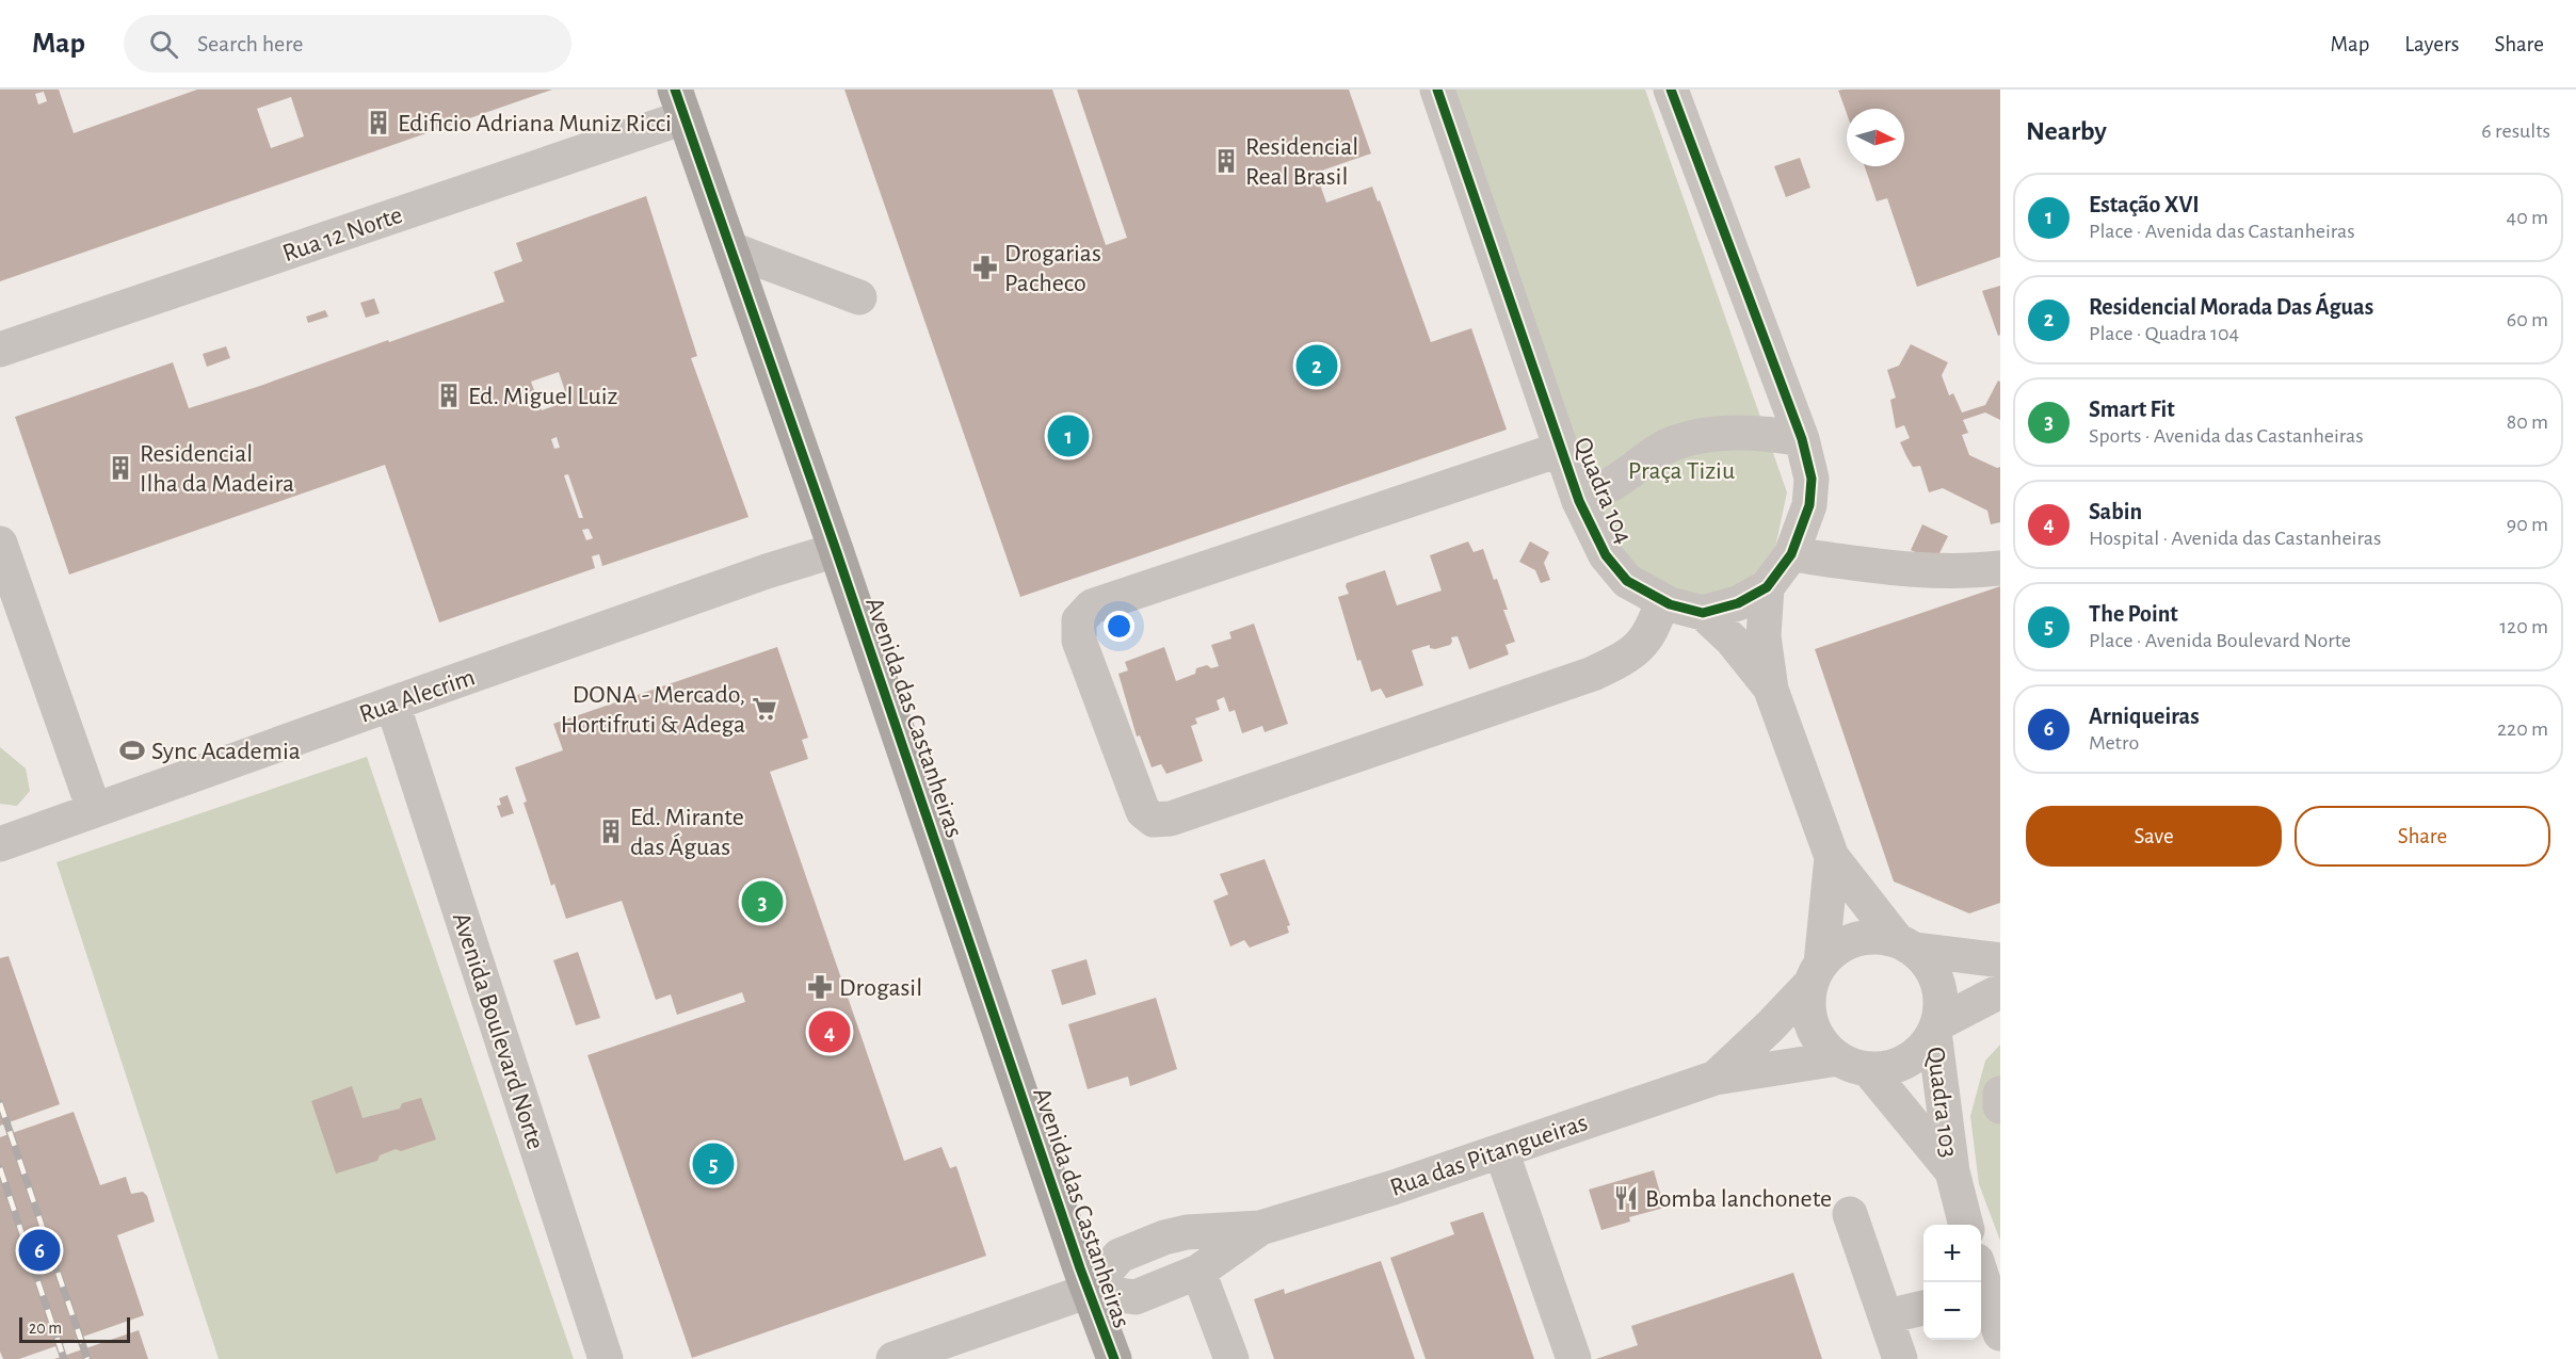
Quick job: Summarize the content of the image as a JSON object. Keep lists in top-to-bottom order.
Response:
{
  "streets": {
    "main road": ["Avenida das Castanheiras"],
    "street": [
      "Rua 12 Norte",
      "Quadra 104",
      "Rua Alecrim",
      "Avenida Boulevard Norte",
      "Quadra 103",
      "Rua das Pitangueiras"
    ]
  },
  "crossings": [
    ["Rua 12 Norte", "Avenida das Castanheiras"],
    ["Quadra 104", "Quadra 103"],
    ["Quadra 104", "Rua das Pitangueiras"],
    ["Rua Alecrim", "Avenida das Castanheiras"],
    ["Rua Alecrim", "Avenida Boulevard Norte"],
    ["Avenida das Castanheiras", "Rua das Pitangueiras"],
    ["Quadra 103", "Rua das Pitangueiras"]
  ],
  "parks": ["Praça Tiziu"],
  "places": {
    "building": [
      "Edificio Adriana Muniz Ricci",
      "Residencial Real Brasil",
      "Ed. Miguel Luiz",
      "Residencial Ilha da Madeira",
      "Ed. Mirante das Águas"
    ],
    "pharmacy": ["Drogarias Pacheco", "Drogasil"],
    "supermarket": ["DONA - Mercado, Hortifruti & Adega"],
    "sports": ["Sync Academia"],
    "restaurant": ["Bomba lanchonete"]
  },
  "scale_bar": "20 m",
  "north": "right",
  "page": {
    "header": "Map",
    "search": "Search here",
    "nav": ["Map", "Layers", "Share"],
    "heading": ["Nearby", "6 results"],
    "list": [
      {
        "mark": "1",
        "name": "Estação XVI",
        "note": "Place · Avenida das Castanheiras",
        "value": "40 m"
      },
      {
        "mark": "2",
        "name": "Residencial Morada Das Águas",
        "note": "Place · Quadra 104",
        "value": "60 m"
      },
      {
        "mark": "3",
        "name": "Smart Fit",
        "note": "Sports · Avenida das Castanheiras",
        "value": "80 m"
      },
      {
        "mark": "4",
        "name": "Sabin",
        "note": "Hospital · Avenida das Castanheiras",
        "value": "90 m"
      },
      {
        "mark": "5",
        "name": "The Point",
        "note": "Place · Avenida Boulevard Norte",
        "value": "120 m"
      },
      {
        "mark": "6",
        "name": "Arniqueiras",
        "note": "Metro",
        "value": "220 m"
      }
    ],
    "pins": [
      "2",
      "1",
      "3",
      "4",
      "5",
      "6"
    ],
    "buttons": ["Save", "Share"],
    "map_buttons": ["+", "−"],
    "scale": "20 m"
  }
}
